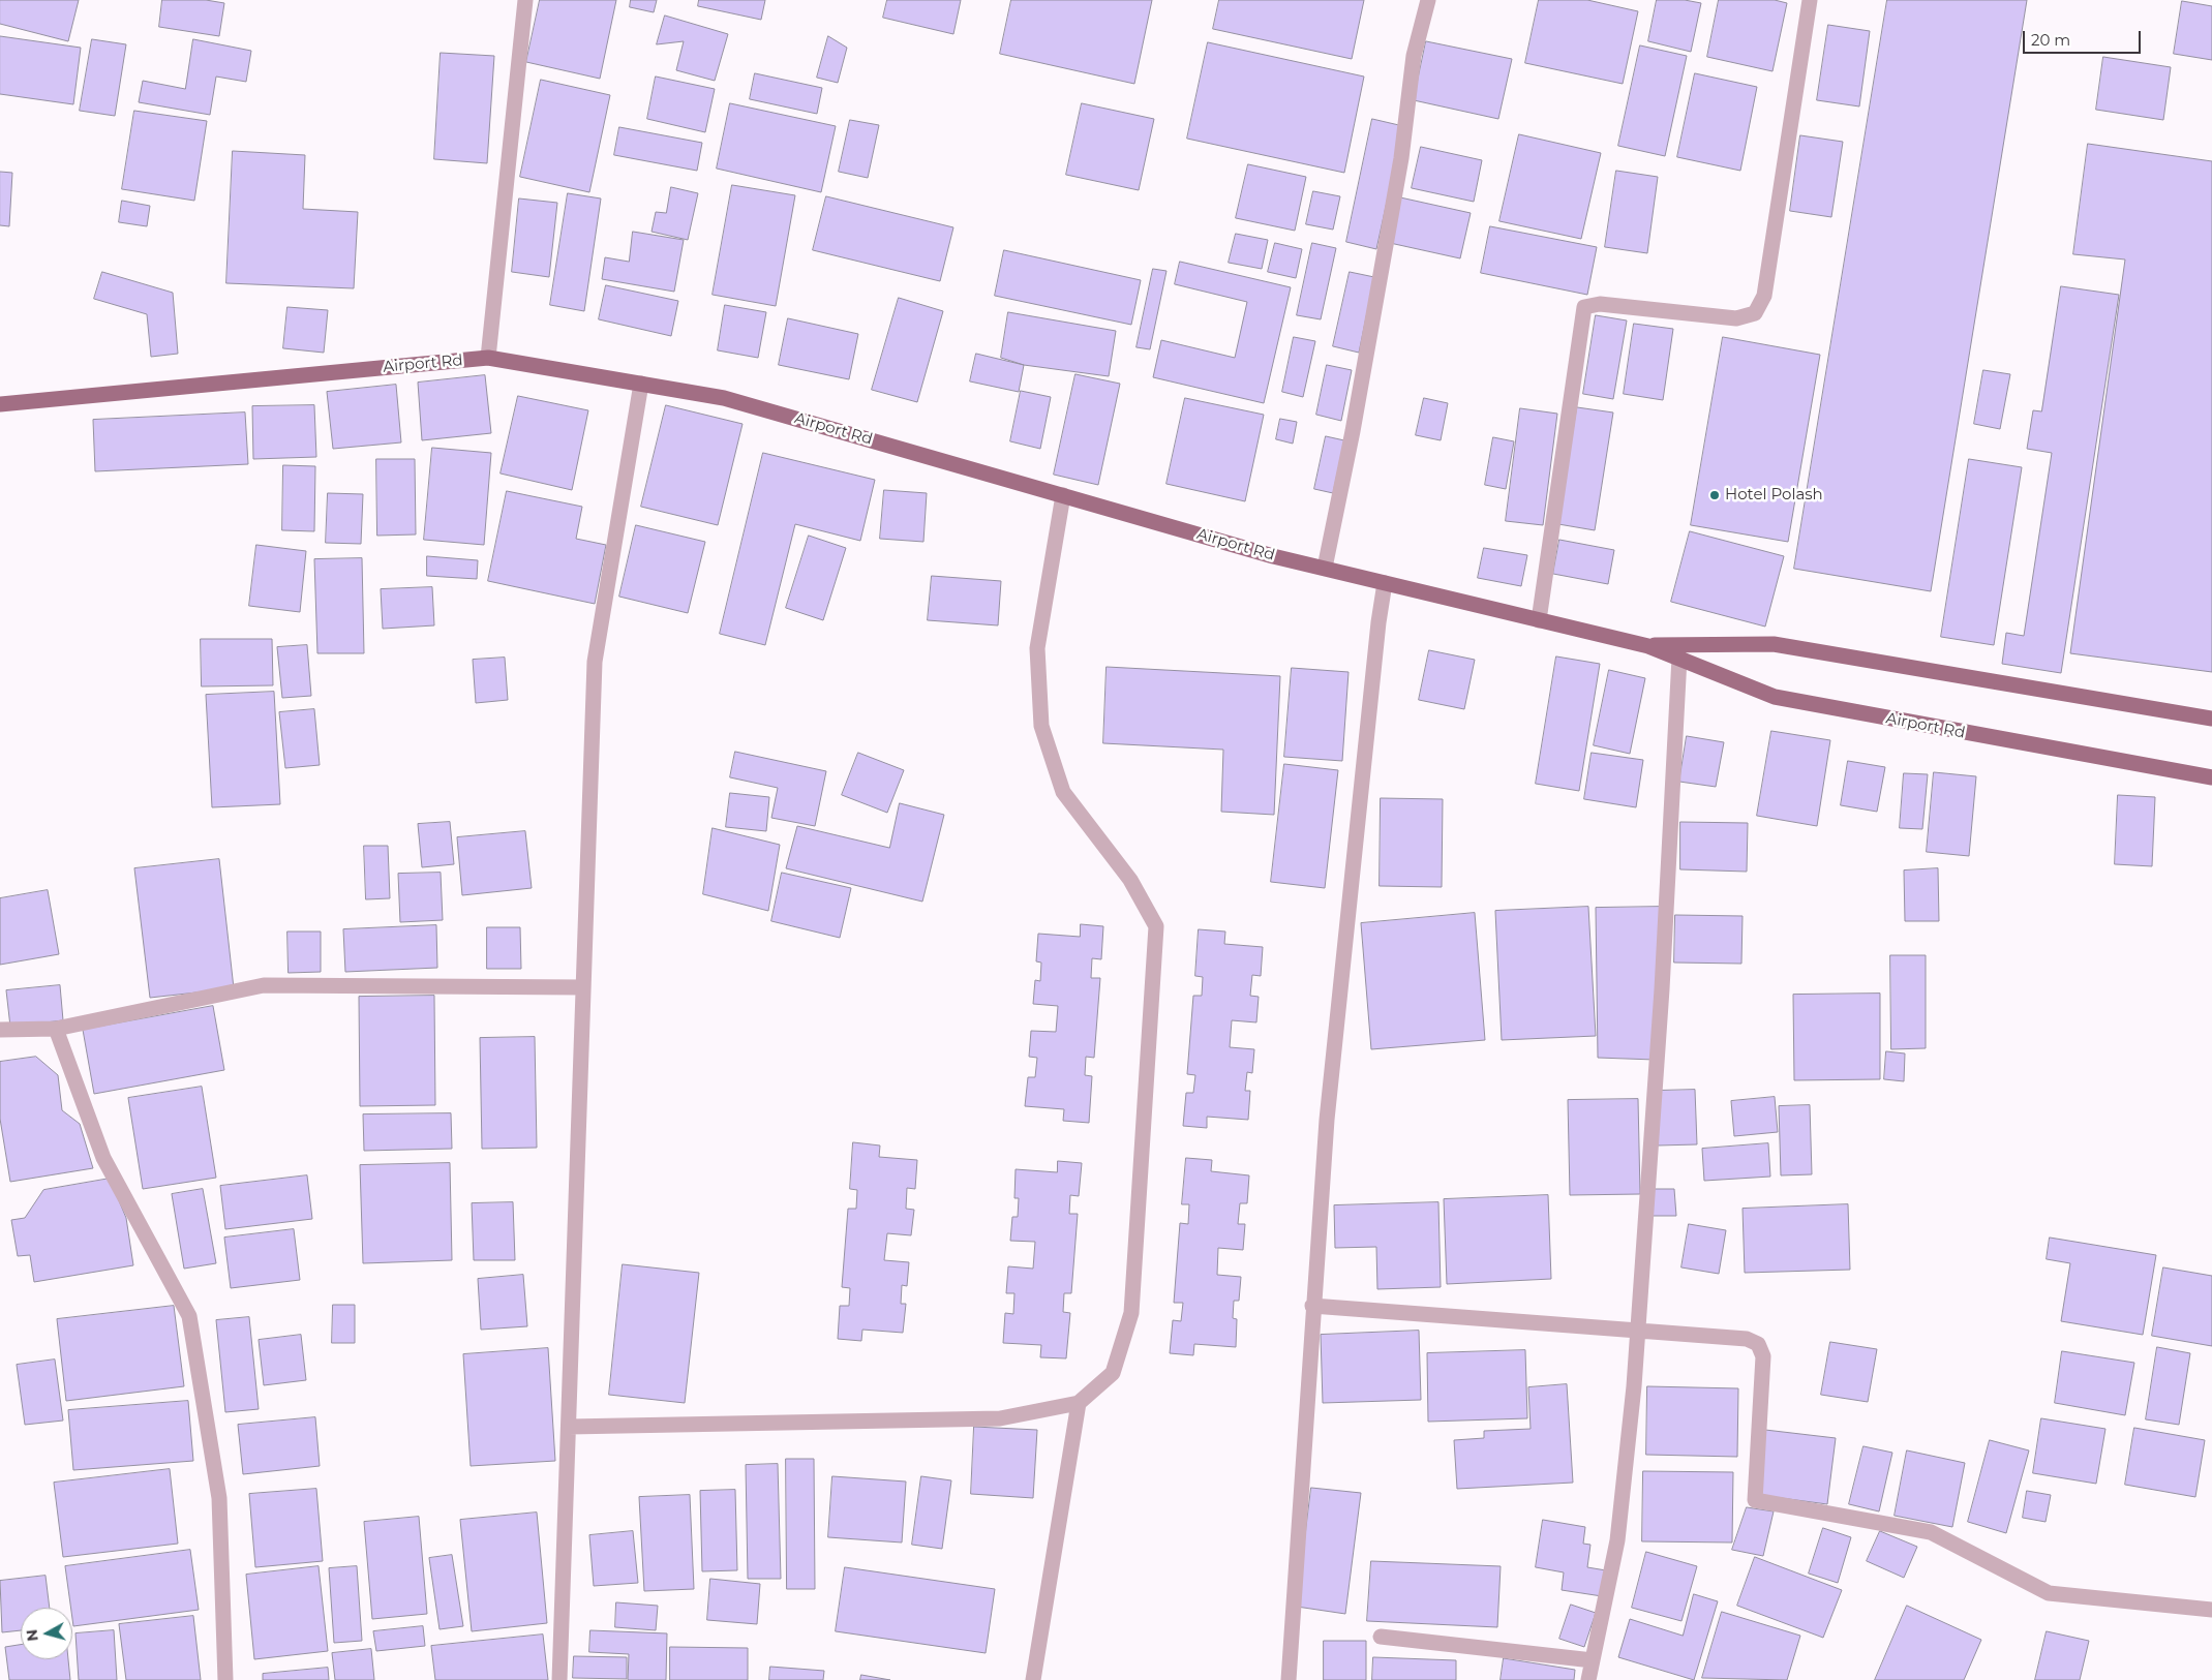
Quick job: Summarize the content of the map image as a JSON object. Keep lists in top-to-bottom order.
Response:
{
  "streets": {
    "main road": ["Airport Rd"]
  },
  "places": ["Hotel Polash"],
  "scale_bar": "20 m",
  "north": "left"
}
